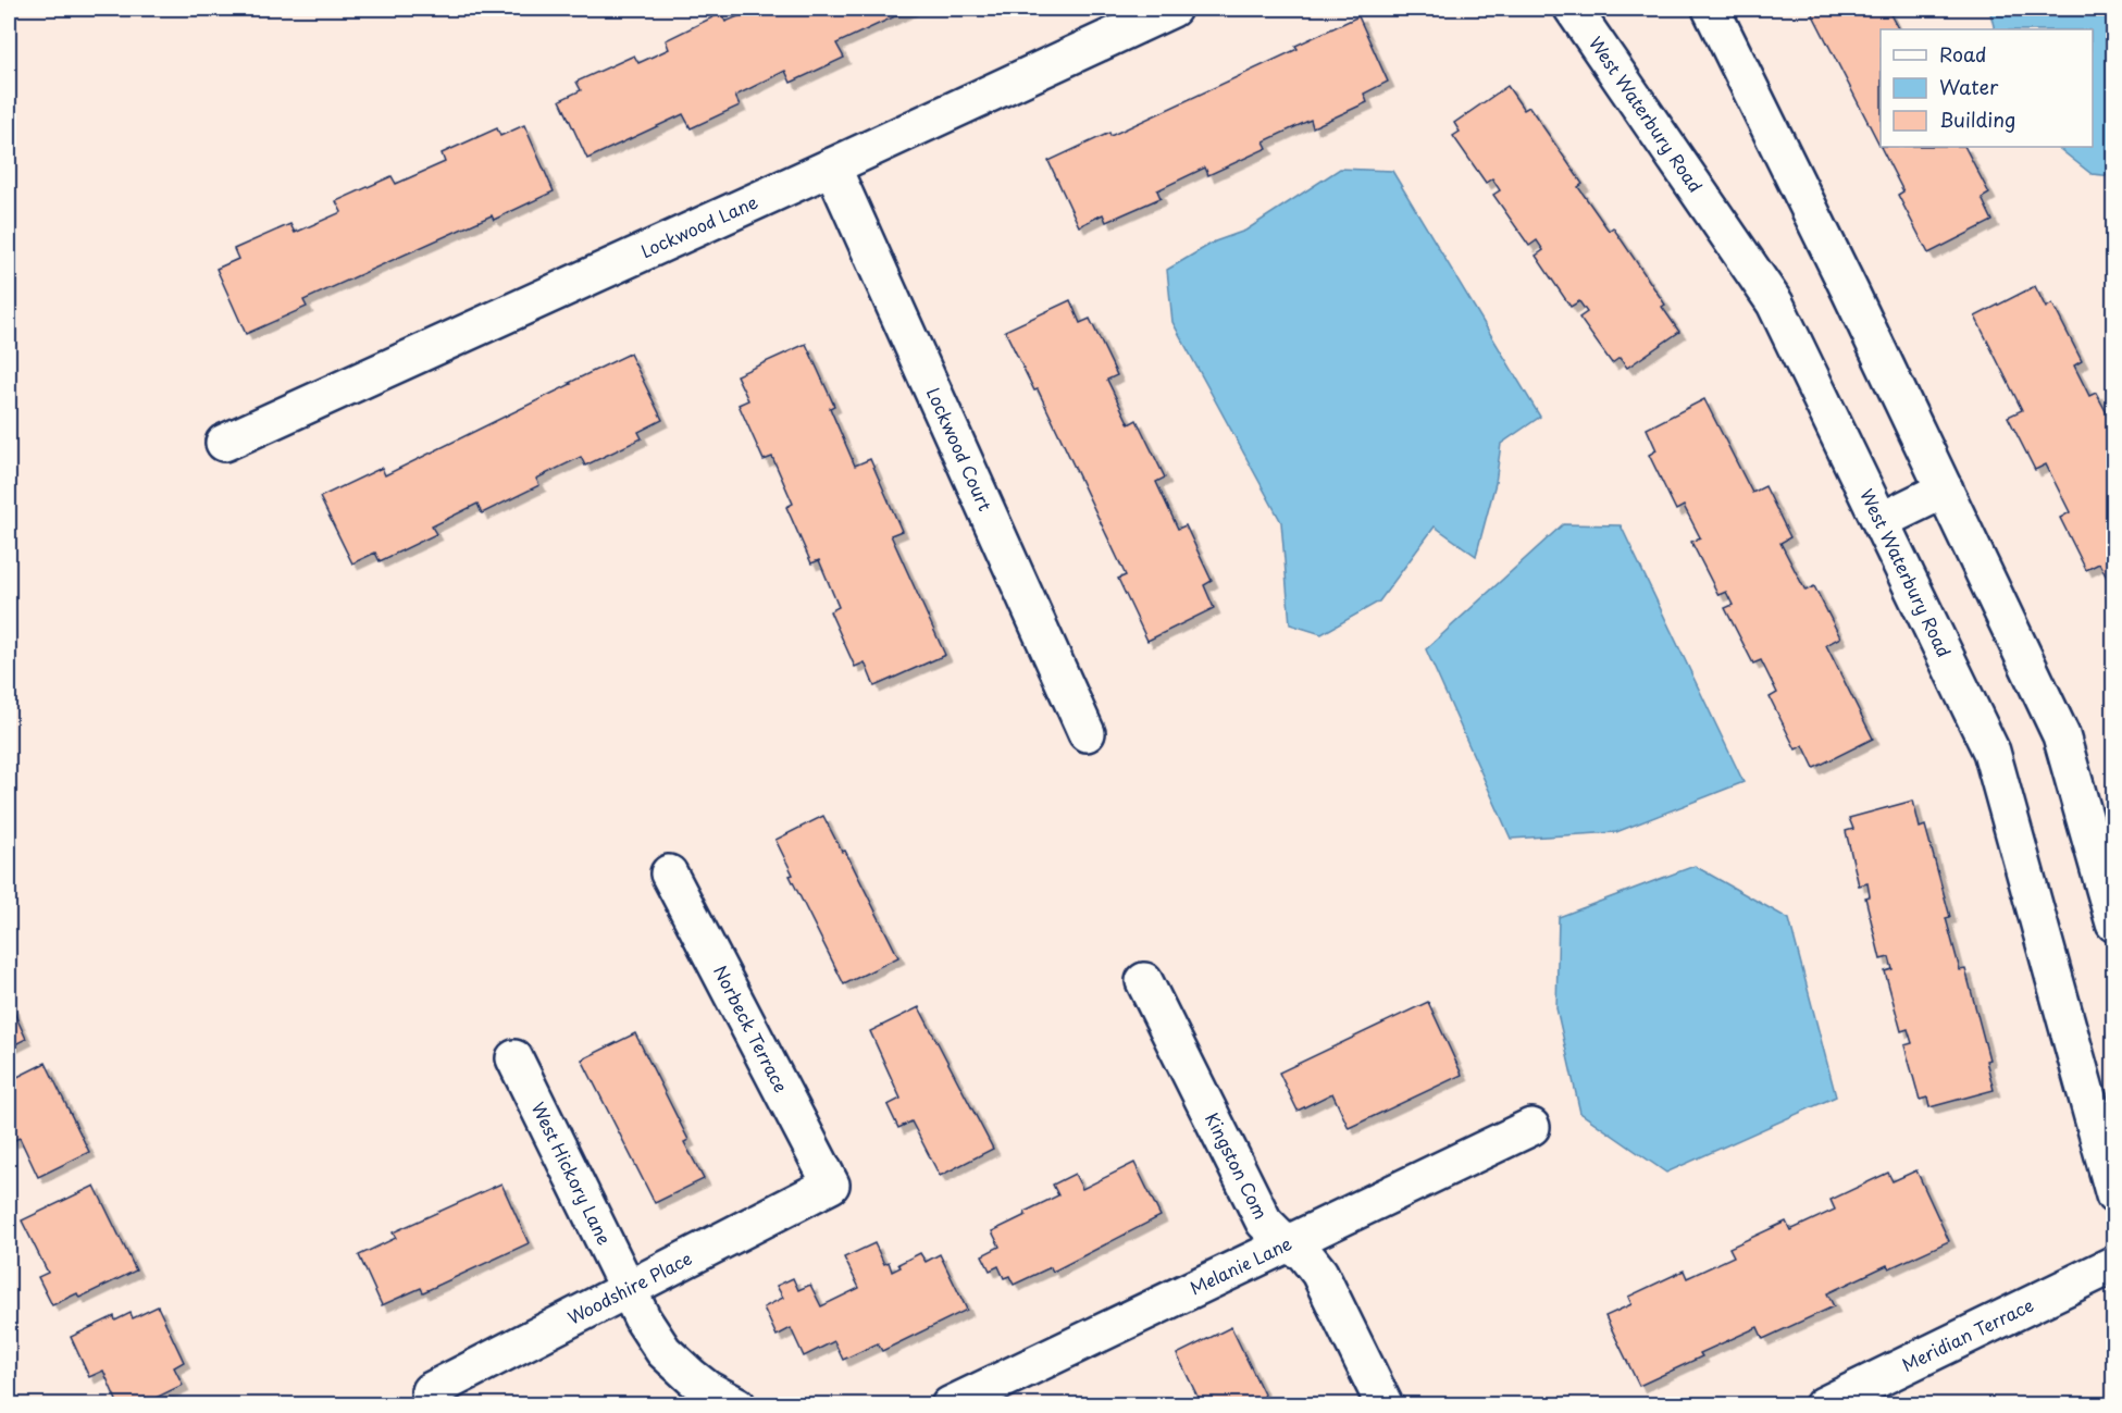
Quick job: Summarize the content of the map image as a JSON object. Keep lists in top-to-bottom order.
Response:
{
  "streets": {
    "street": [
      "West Waterbury Road",
      "Lockwood Lane",
      "Lockwood Court",
      "Norbeck Terrace",
      "Kingston Com",
      "West Hickory Lane",
      "Melanie Lane",
      "Woodshire Place",
      "Meridian Terrace"
    ]
  },
  "crossings": [
    ["Lockwood Lane", "Lockwood Court"],
    ["Norbeck Terrace", "Woodshire Place"],
    ["Kingston Com", "Melanie Lane"],
    ["West Hickory Lane", "Woodshire Place"]
  ],
  "legend": ["Road", "Water", "Building"]
}
